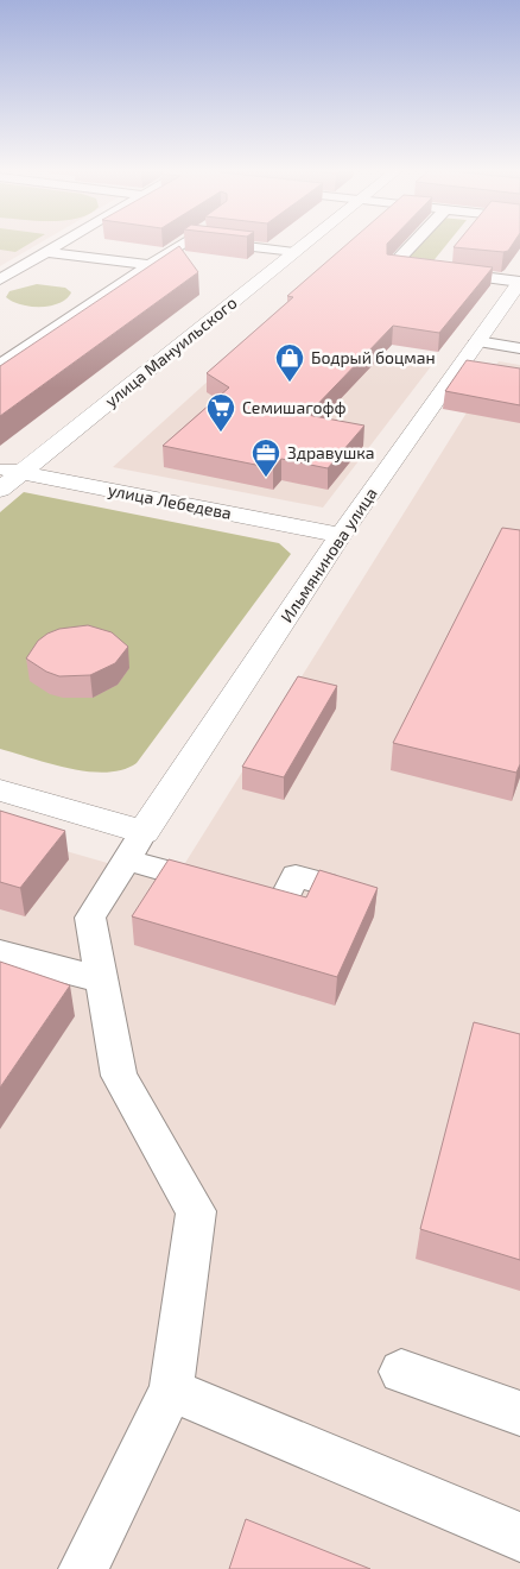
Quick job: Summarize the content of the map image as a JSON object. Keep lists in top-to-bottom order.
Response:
{
  "streets": {
    "street": ["улица Мануильского", "улица Лебедева", "Ильмянинова улица"]
  },
  "crossings": [
    ["улица Мануильского", "улица Лебедева"],
    ["улица Лебедева", "Ильмянинова улица"]
  ],
  "places": {
    "shop": ["Бодрый боцман"],
    "supermarket": ["Семишагофф"],
    "office": ["Здравушка"]
  }
}
